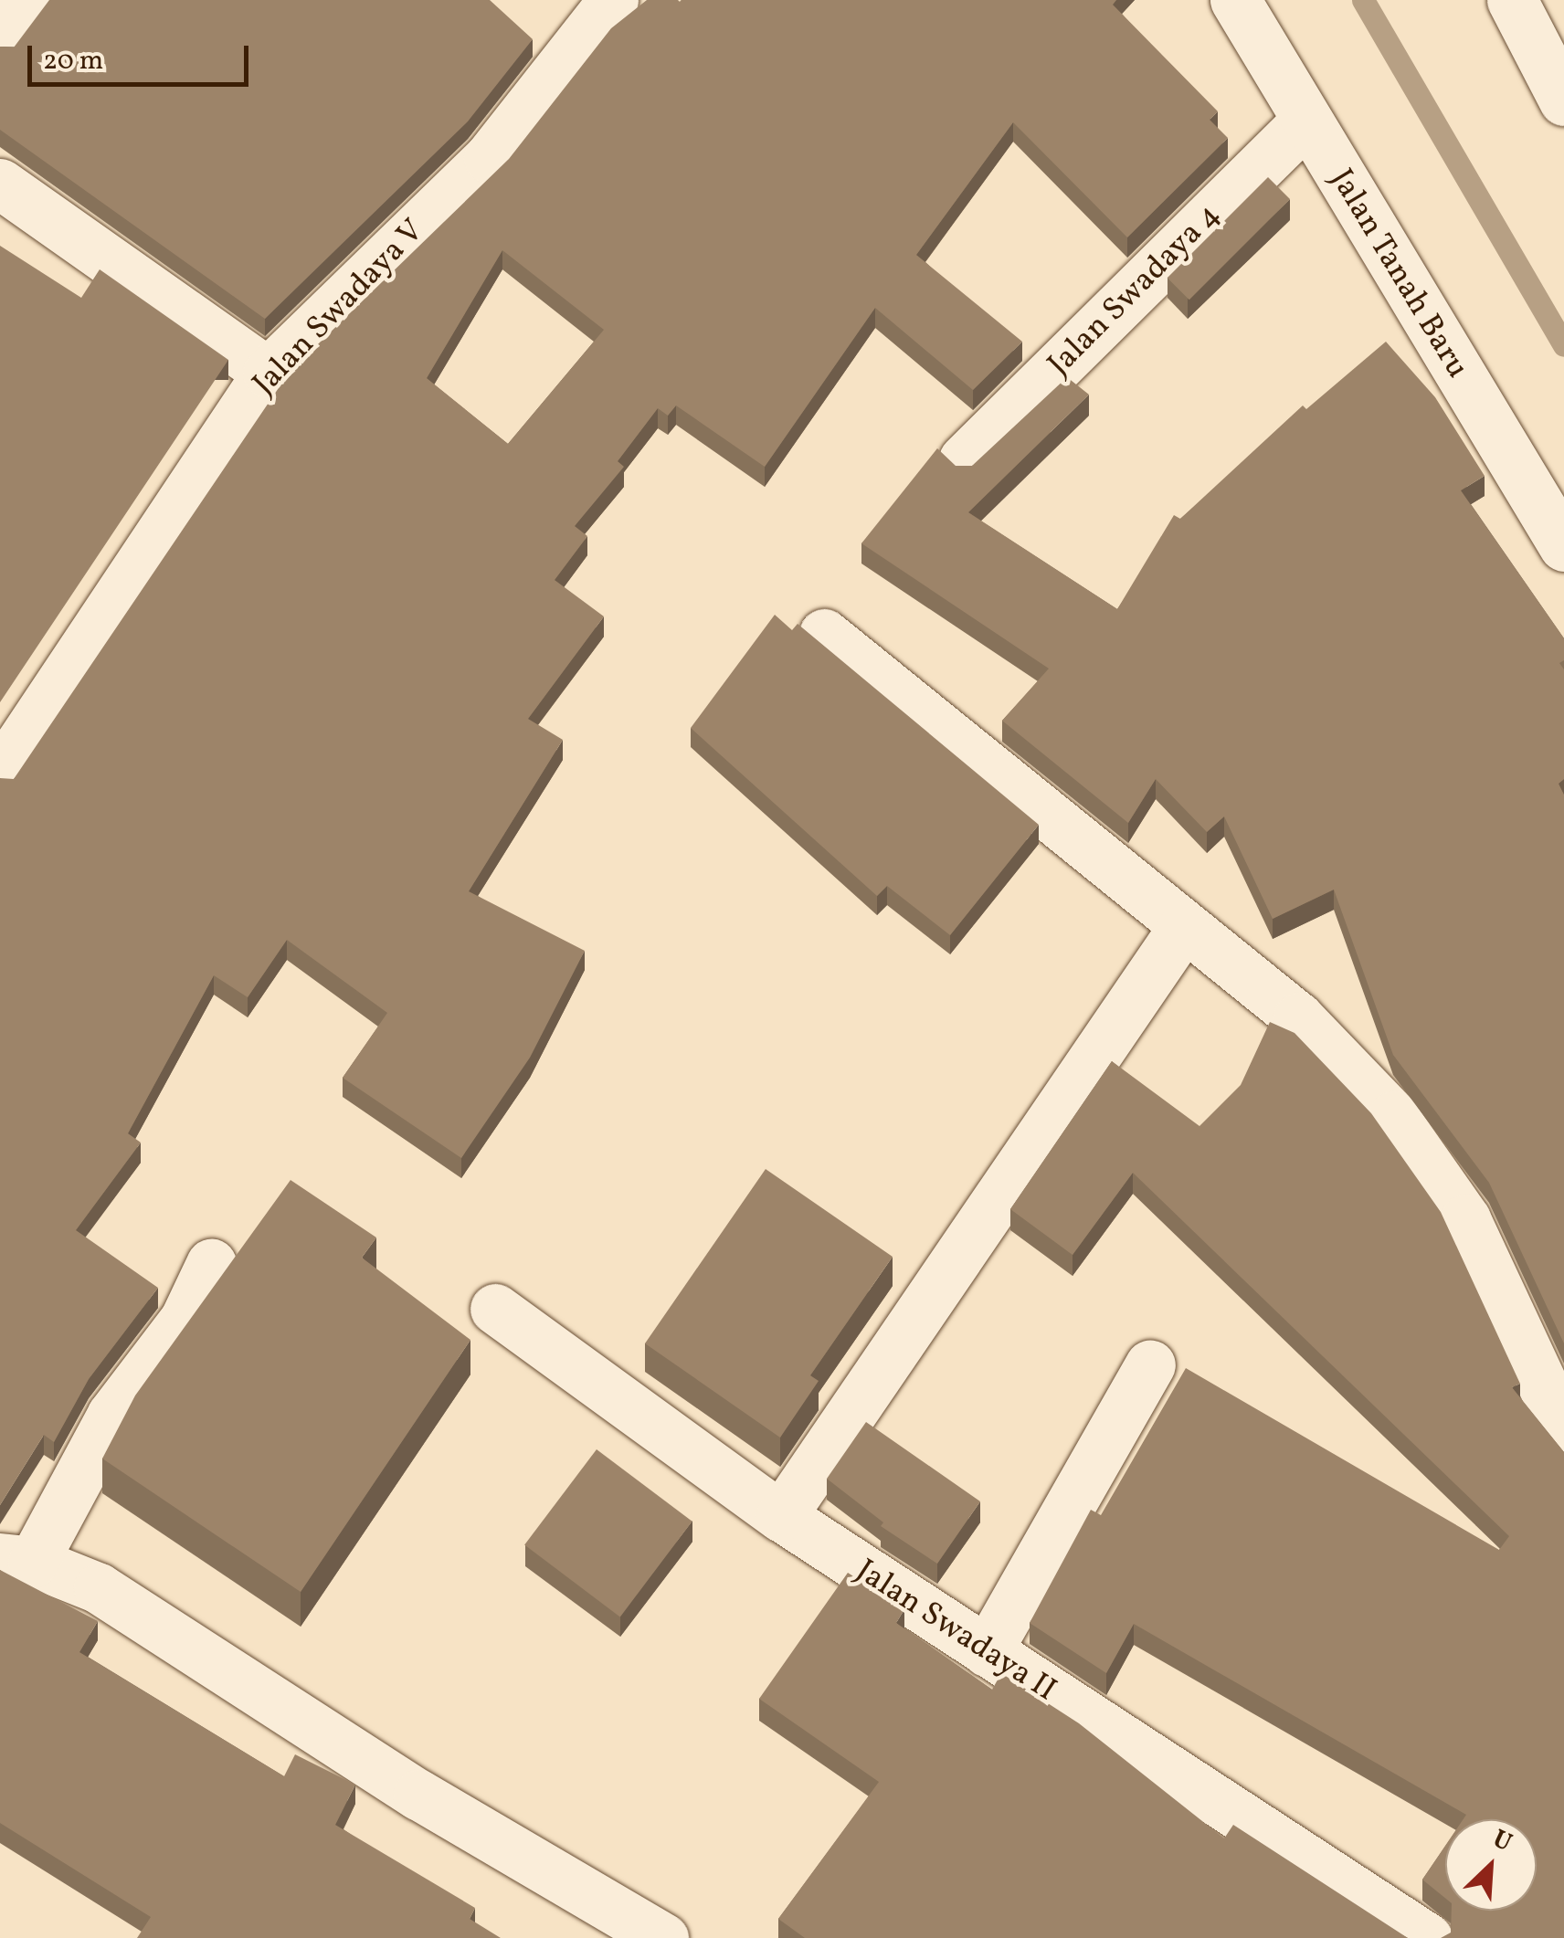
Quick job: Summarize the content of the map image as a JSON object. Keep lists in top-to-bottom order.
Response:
{
  "streets": {
    "street": [
      "Jalan Tanah Baru",
      "Jalan Swadaya 4",
      "Jalan Swadaya V",
      "Jalan Swadaya II"
    ]
  },
  "crossings": [
    ["Jalan Tanah Baru", "Jalan Swadaya 4"]
  ],
  "scale_bar": "20 m",
  "north": "top right"
}
